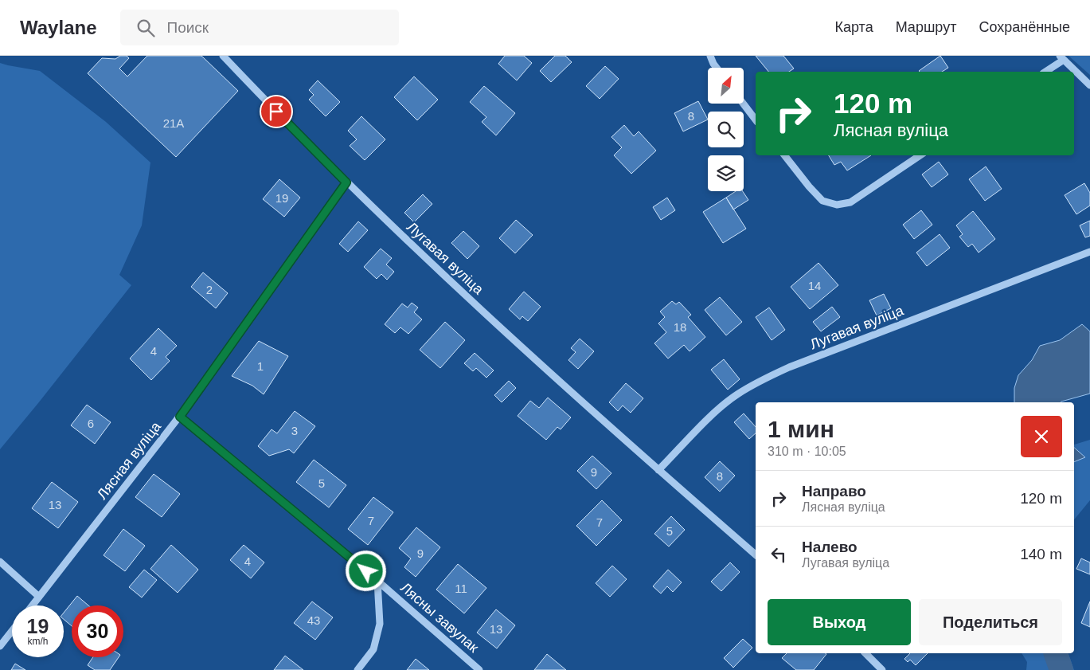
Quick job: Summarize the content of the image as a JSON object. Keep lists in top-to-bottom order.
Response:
{
  "streets": {
    "street": ["Лугавая вуліца", "Лясная вуліца", "Лясны завулак"]
  },
  "crossings": [
    ["Лугавая вуліца", "Лясная вуліца"],
    ["Лясная вуліца", "Лясны завулак"]
  ],
  "house_numbers": [
    "8",
    "21А",
    "19",
    "14",
    "2",
    "18",
    "4",
    "1",
    "6",
    "3",
    "9",
    "8",
    "5",
    "13",
    "7",
    "7",
    "5",
    "9",
    "4",
    "11",
    "43",
    "13"
  ],
  "north": "top right",
  "page": {
    "header": "Waylane",
    "search": "Поиск",
    "nav": ["Карта", "Маршрут", "Сохранённые"],
    "turn": ["120 m", "Лясная вуліца"],
    "heading": ["1 мин", "310 m · 10:05"],
    "list": [
      {
        "name": "Направо",
        "note": "Лясная вуліца",
        "value": "120 m"
      },
      {
        "name": "Налево",
        "note": "Лугавая вуліца",
        "value": "140 m"
      }
    ],
    "buttons": ["Выход", "Поделиться"],
    "speed": "19 km/h",
    "limit": "30"
  }
}
